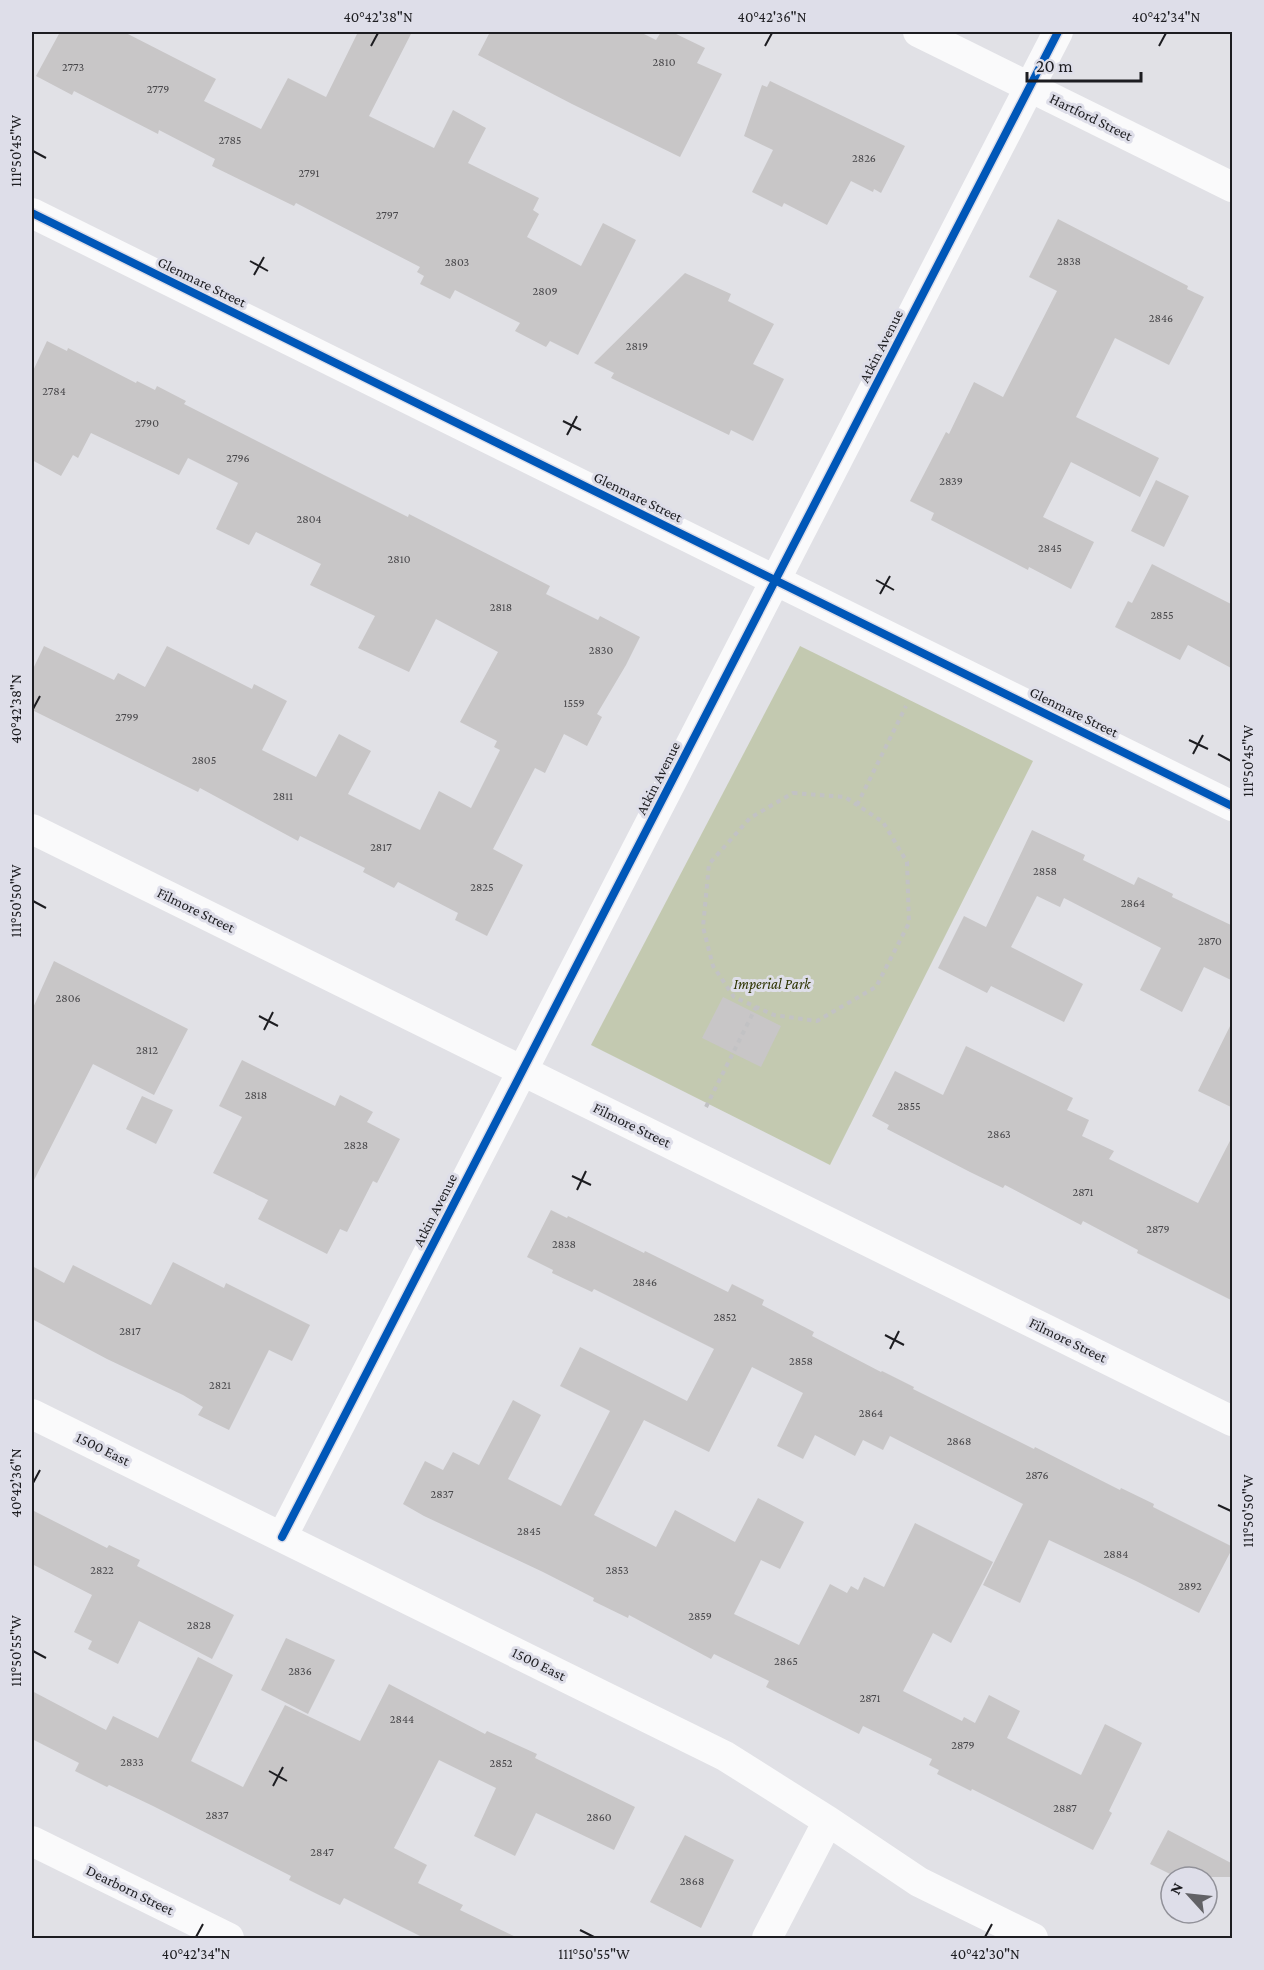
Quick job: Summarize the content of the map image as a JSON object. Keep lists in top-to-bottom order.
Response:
{
  "streets": {
    "street": [
      "Hartford Street",
      "Glenmare Street",
      "Atkin Avenue",
      "Filmore Street",
      "1500 East",
      "Dearborn Street"
    ]
  },
  "crossings": [
    ["Hartford Street", "Atkin Avenue"],
    ["Glenmare Street", "Atkin Avenue"],
    ["Atkin Avenue", "Filmore Street"],
    ["Atkin Avenue", "1500 East"]
  ],
  "parks": ["Imperial Park"],
  "house_numbers": [
    "2810",
    "2773",
    "2779",
    "2785",
    "2826",
    "2791",
    "2797",
    "2838",
    "2803",
    "2809",
    "2846",
    "2819",
    "2784",
    "2790",
    "2796",
    "2839",
    "2804",
    "2845",
    "2810",
    "2818",
    "2855",
    "2830",
    "1559",
    "2799",
    "2805",
    "2811",
    "2817",
    "2858",
    "2825",
    "2864",
    "2870",
    "2806",
    "2812",
    "2818",
    "2855",
    "2863",
    "2828",
    "2871",
    "2879",
    "2838",
    "2846",
    "2852",
    "2817",
    "2858",
    "2821",
    "2864",
    "2868",
    "2876",
    "2837",
    "2845",
    "2884",
    "2822",
    "2853",
    "2892",
    "2859",
    "2828",
    "2865",
    "2836",
    "2871",
    "2844",
    "2879",
    "2833",
    "2852",
    "2887",
    "2837",
    "2860",
    "2847",
    "2868"
  ],
  "scale_bar": "20 m",
  "north": "top left",
  "coordinates": [
    "40°42'38\"N",
    "40°42'36\"N",
    "40°42'34\"N",
    "111°50'45\"W",
    "111°50'50\"W",
    "111°50'55\"W",
    "40°42'30\"N"
  ]
}
